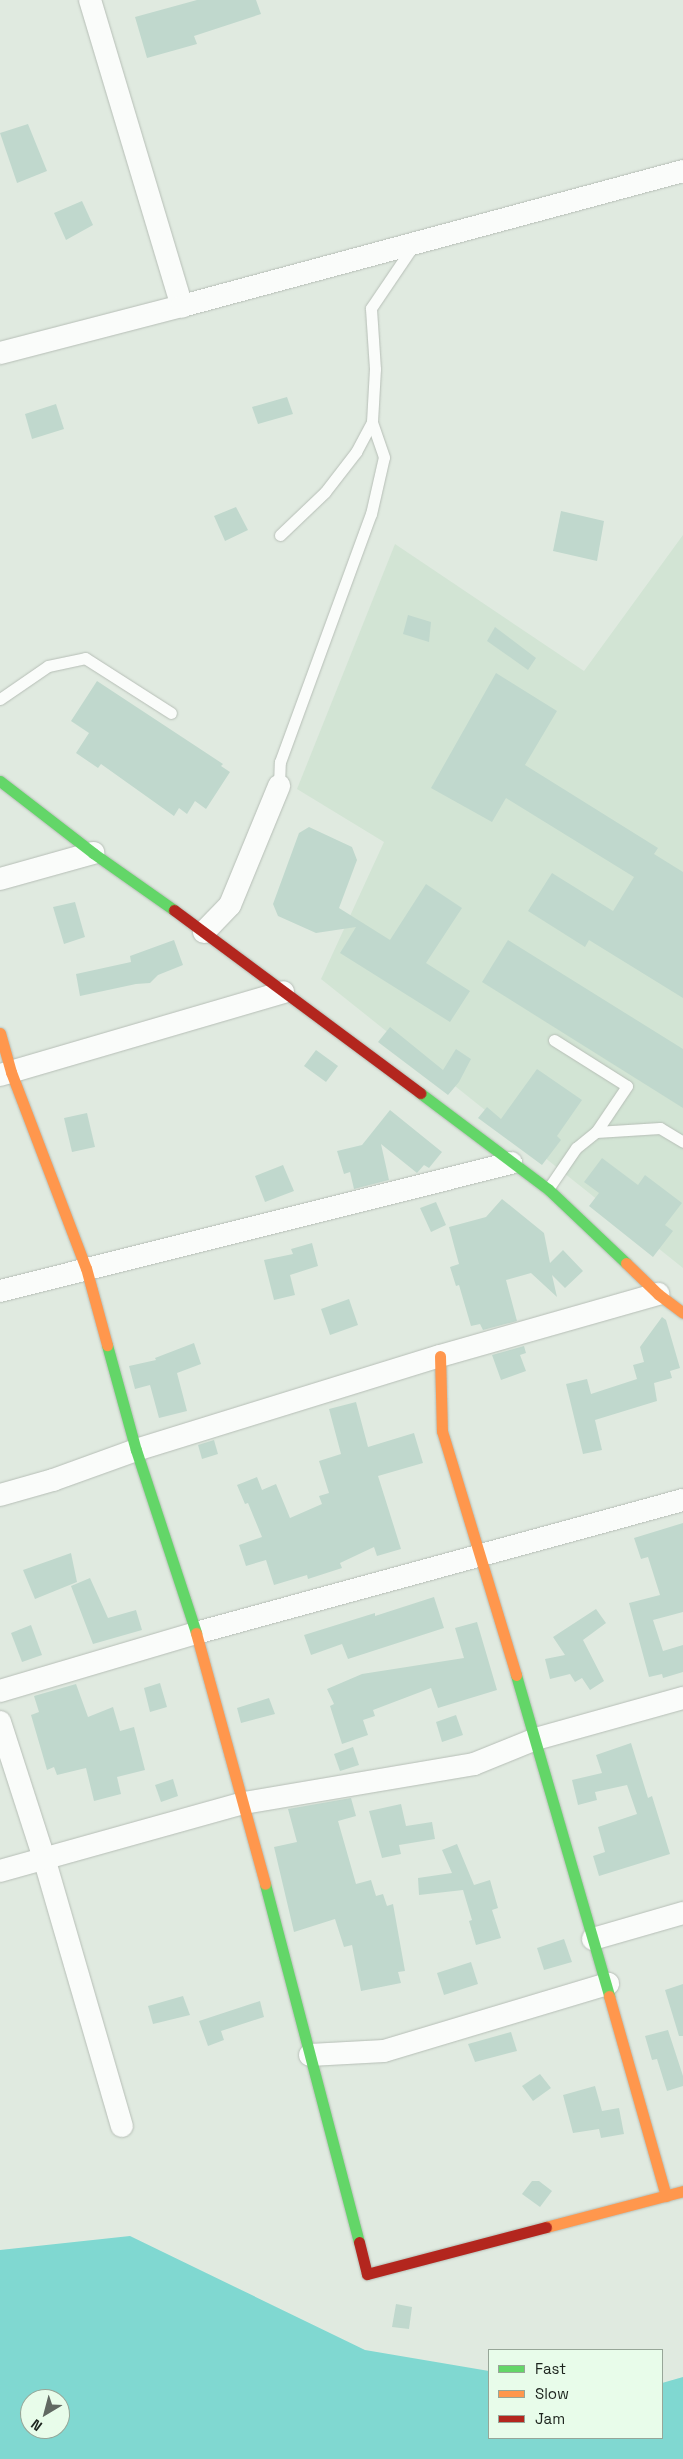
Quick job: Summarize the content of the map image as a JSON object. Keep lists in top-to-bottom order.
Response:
{
  "legend": ["Fast", "Slow", "Jam"],
  "north": "bottom left"
}
